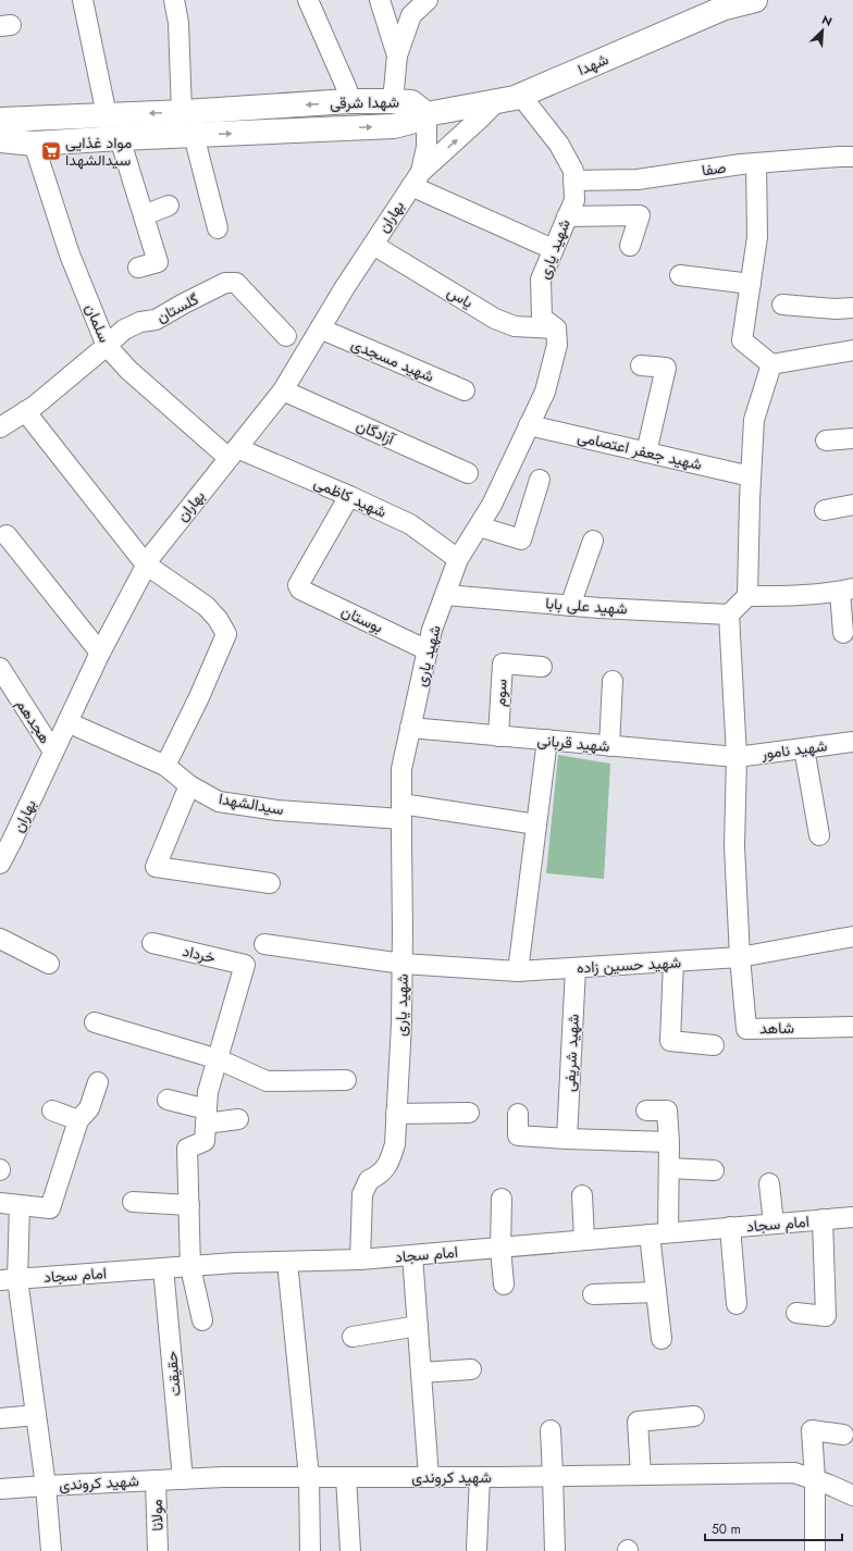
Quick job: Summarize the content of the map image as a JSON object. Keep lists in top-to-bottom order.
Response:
{
  "streets": {
    "main road": ["شهدا", "شهدا شرقی"],
    "street": [
      "صفا",
      "بهاران",
      "شهید یاری",
      "یاس",
      "گلستان",
      "سلمان",
      "شهید مسجدی",
      "آزادگان",
      "شهید جعفر اعتصامی",
      "شهید کاظمی",
      "شهید علی بابا",
      "بوستان",
      "سوم",
      "هجدهم",
      "شهید قربانی",
      "شهید نامور",
      "سیدالشهدا",
      "خرداد",
      "شهید حسین زاده",
      "شاهد",
      "شهید شریفی",
      "امام سجاد",
      "حقیقت",
      "شهید کروندی",
      "مولانا"
    ]
  },
  "crossings": [
    ["شهدا", "شهدا شرقی"],
    ["شهدا", "شهید یاری"],
    ["شهدا شرقی", "سلمان"],
    ["صفا", "شهید یاری"],
    ["بهاران", "یاس"],
    ["بهاران", "سلمان"],
    ["بهاران", "شهید مسجدی"],
    ["بهاران", "آزادگان"],
    ["بهاران", "شهید کاظمی"],
    ["بهاران", "هجدهم"],
    ["بهاران", "سیدالشهدا"],
    ["شهید یاری", "یاس"],
    ["شهید یاری", "شهید جعفر اعتصامی"],
    ["شهید یاری", "شهید کاظمی"],
    ["شهید یاری", "شهید علی بابا"],
    ["شهید یاری", "بوستان"],
    ["شهید یاری", "شهید قربانی"],
    ["شهید یاری", "سیدالشهدا"],
    ["شهید یاری", "شهید حسین زاده"],
    ["شهید یاری", "امام سجاد"],
    ["گلستان", "سلمان"],
    ["سلمان", "شهید کاظمی"],
    ["شهید کاظمی", "بوستان"],
    ["سوم", "شهید قربانی"],
    ["شهید قربانی", "شهید نامور"],
    ["شهید حسین زاده", "شاهد"],
    ["شهید حسین زاده", "شهید شریفی"],
    ["امام سجاد", "حقیقت"],
    ["حقیقت", "شهید کروندی"],
    ["شهید کروندی", "مولانا"]
  ],
  "places": {
    "supermarket": ["مواد غذایی سیدالشهدا"]
  },
  "scale_bar": "50 m",
  "north": "top right"
}
